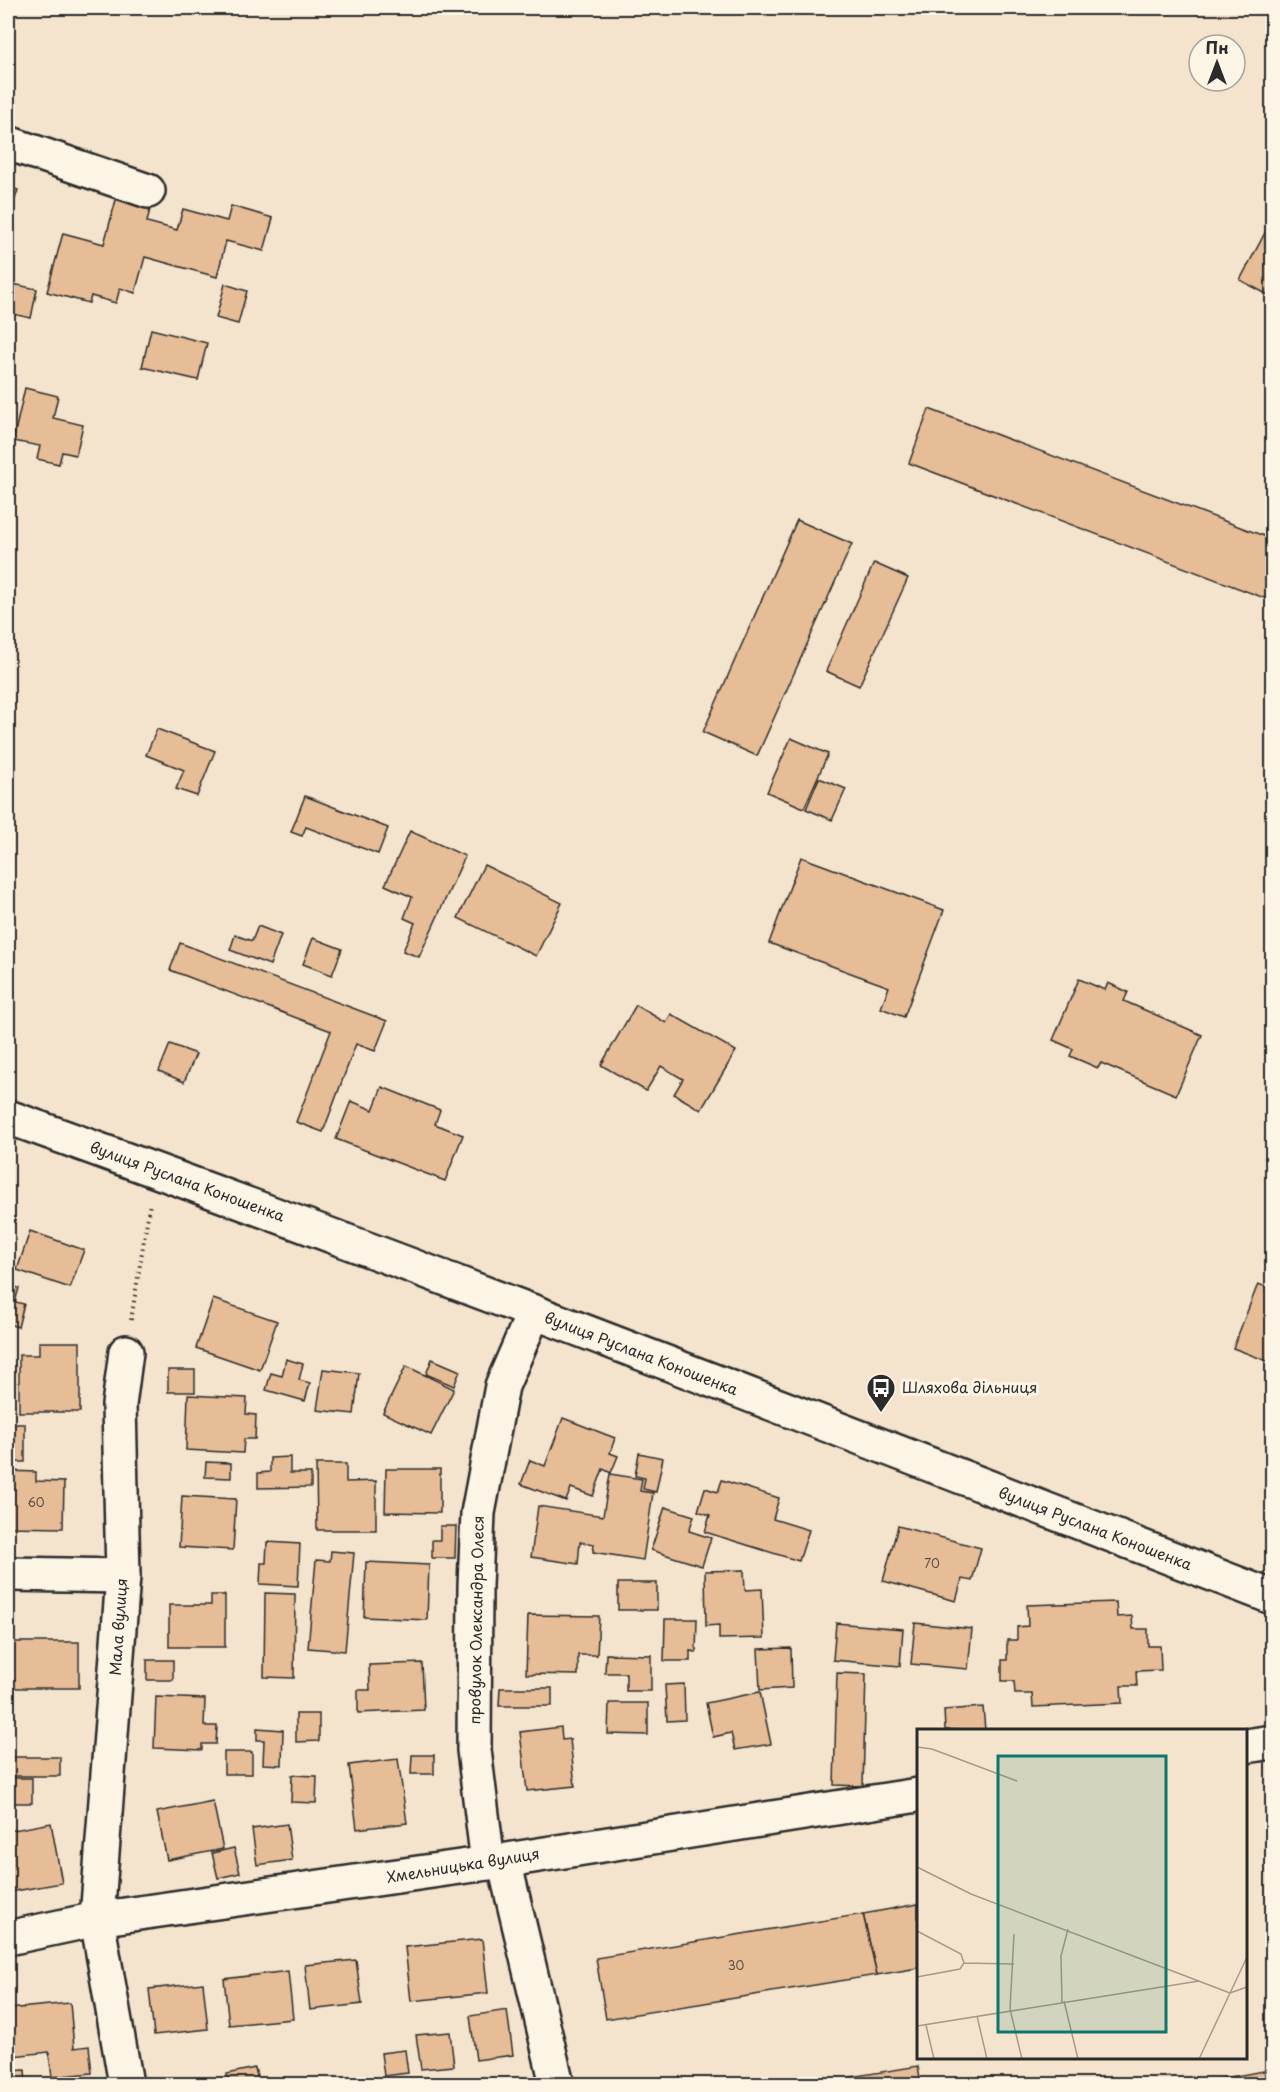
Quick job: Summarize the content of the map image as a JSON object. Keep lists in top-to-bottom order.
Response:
{
  "streets": {
    "street": [
      "вулиця Руслана Коношенка",
      "провулок Олександра Олеся",
      "Мала вулиця",
      "Хмельницька вулиця"
    ]
  },
  "crossings": [
    ["вулиця Руслана Коношенка", "провулок Олександра Олеся"],
    ["провулок Олександра Олеся", "Хмельницька вулиця"],
    ["Мала вулиця", "Хмельницька вулиця"]
  ],
  "places": {
    "bus stop": ["Шляхова дільниця"]
  },
  "house_numbers": ["60", "70", "30"],
  "north": "top"
}
